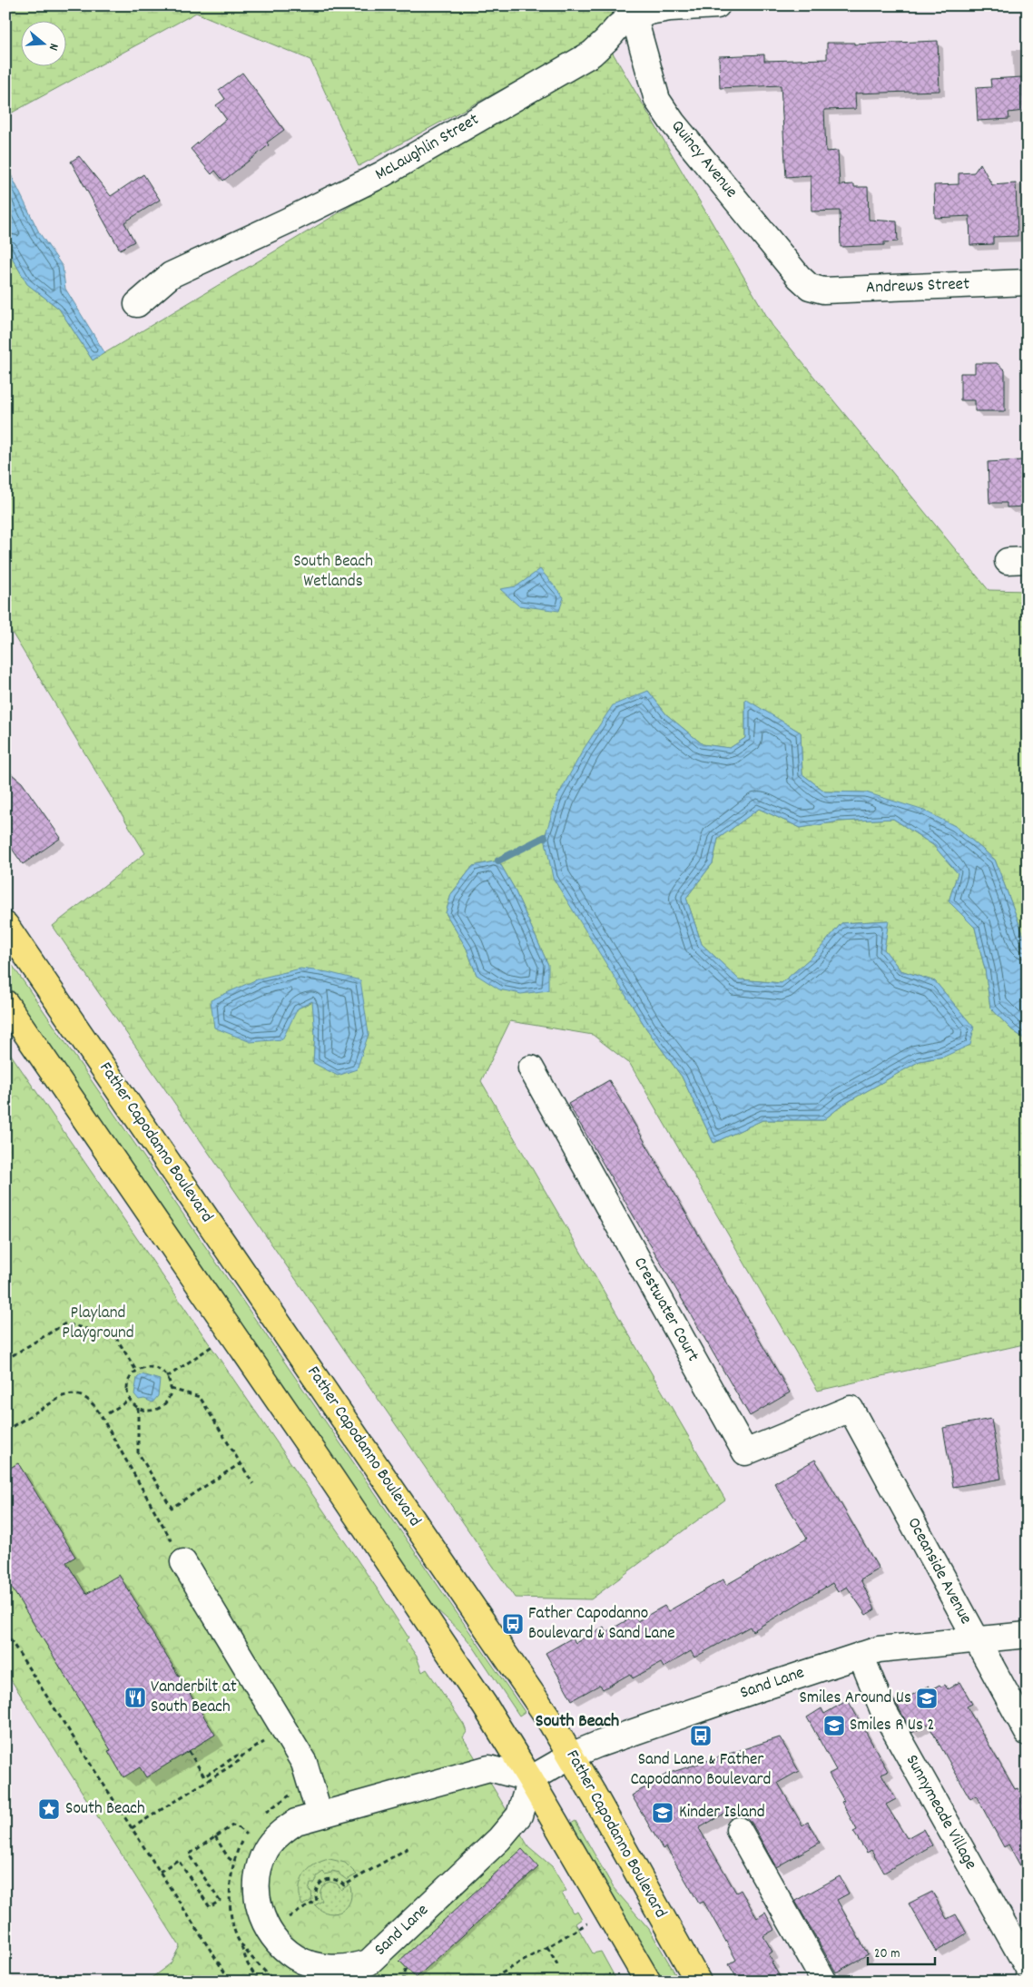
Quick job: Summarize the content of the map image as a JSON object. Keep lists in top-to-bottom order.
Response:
{
  "streets": {
    "main road": ["Father Capodanno Boulevard"],
    "street": [
      "McLaughlin Street",
      "Quincy Avenue",
      "Andrews Street",
      "Crestwater Court",
      "Oceanside Avenue",
      "Sand Lane",
      "Sunnymeade Village"
    ]
  },
  "crossings": [
    ["McLaughlin Street", "Quincy Avenue"],
    ["Quincy Avenue", "Andrews Street"],
    ["Father Capodanno Boulevard", "Sand Lane"],
    ["Crestwater Court", "Oceanside Avenue"],
    ["Oceanside Avenue", "Sand Lane"],
    ["Sand Lane", "Sunnymeade Village"]
  ],
  "districts": ["South Beach"],
  "parks": ["South Beach Wetlands", "Playland Playground"],
  "places": {
    "bus stop": ["Father Capodanno Boulevard & Sand Lane", "Sand Lane & Father Capodanno Boulevard"],
    "restaurant": ["Vanderbilt at South Beach"],
    "school or university": ["Smiles Around Us", "Smiles R Us 2", "Kinder Island"],
    "place": ["South Beach"]
  },
  "scale_bar": "20 m",
  "north": "right"
}
